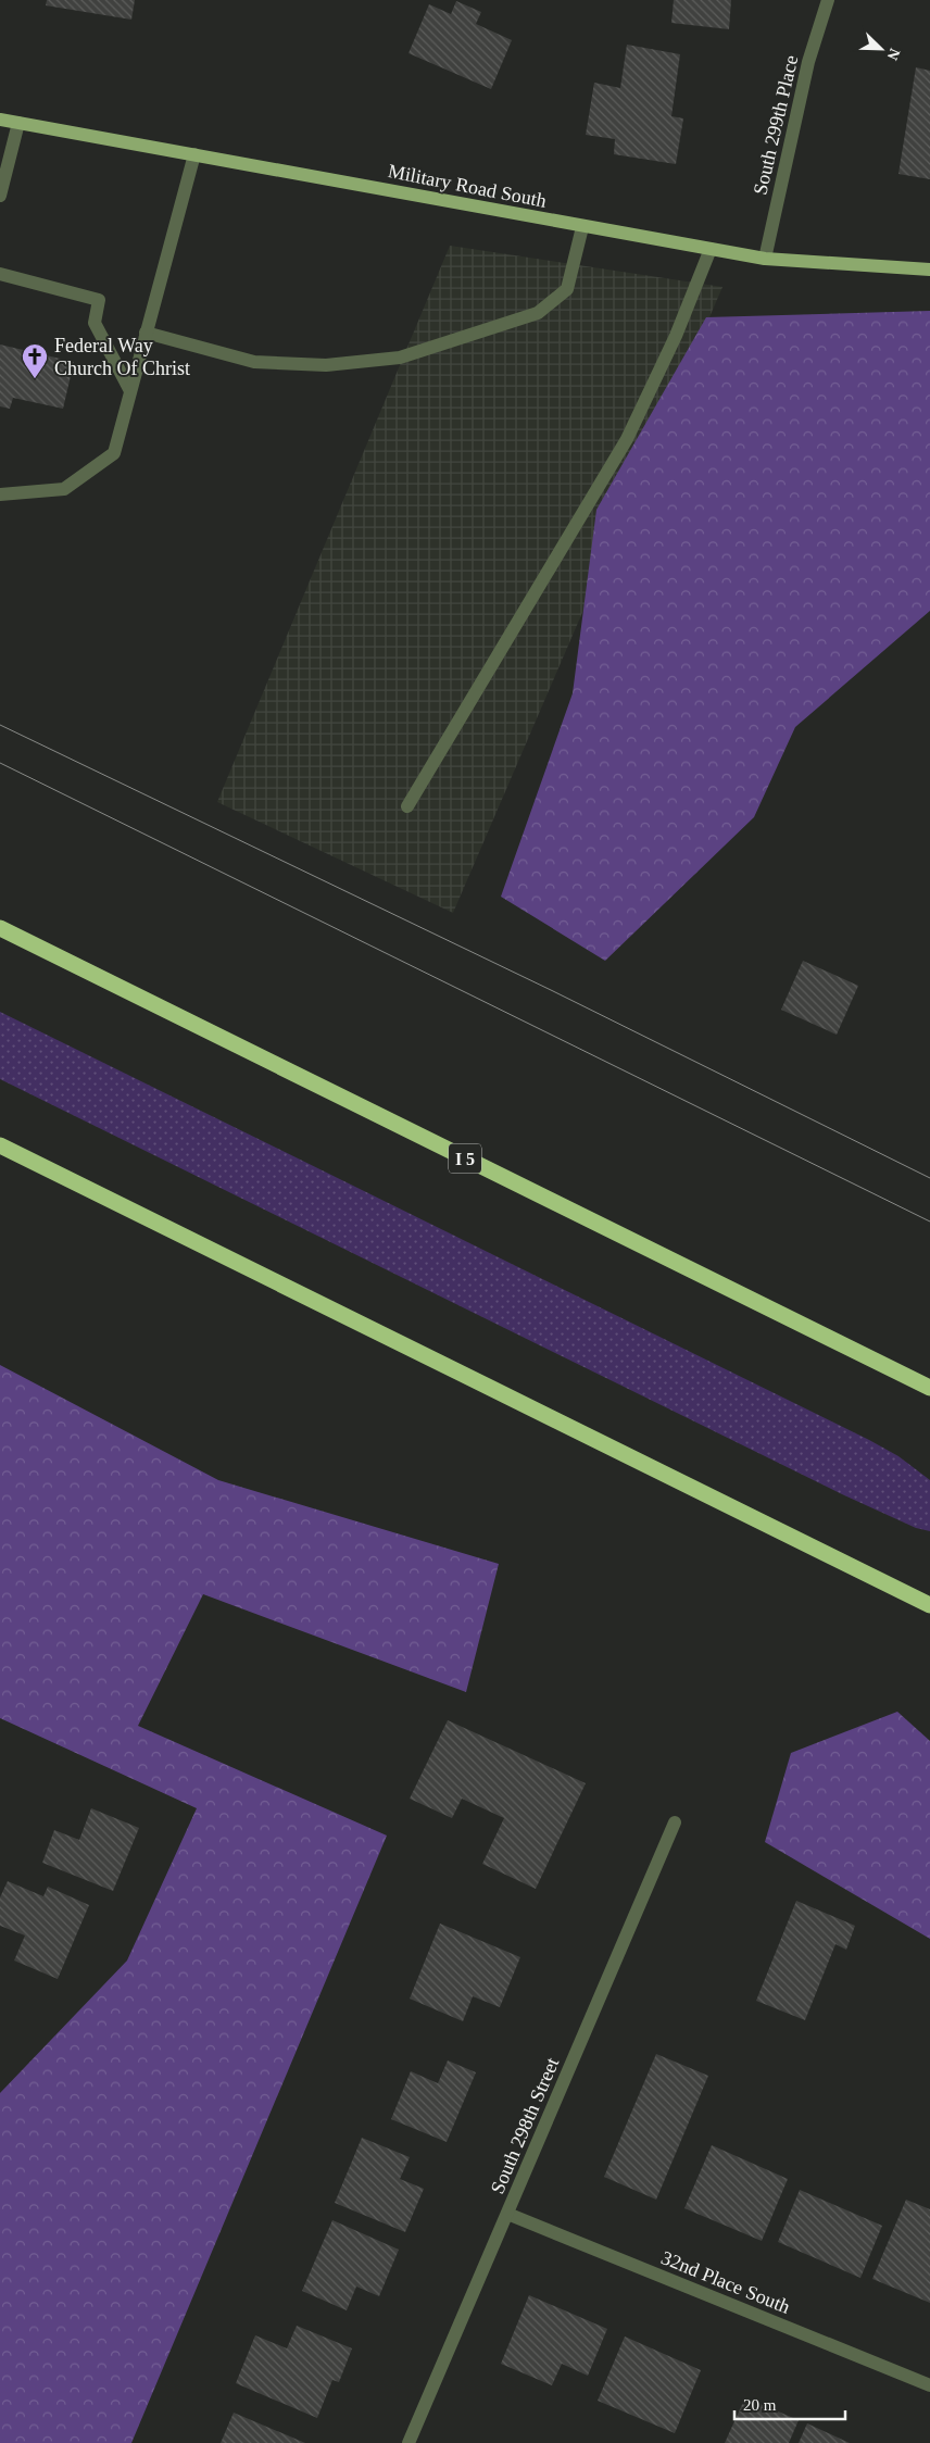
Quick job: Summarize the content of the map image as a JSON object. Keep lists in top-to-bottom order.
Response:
{
  "streets": {
    "highway": ["I 5"],
    "main road": ["Military Road South"],
    "street": ["South 299th Place", "South 298th Street", "32nd Place South"]
  },
  "crossings": [
    ["South 299th Place", "Military Road South"],
    ["South 298th Street", "32nd Place South"]
  ],
  "places": {
    "church": ["Federal Way Church Of Christ"]
  },
  "scale_bar": "20 m",
  "north": "bottom right"
}
